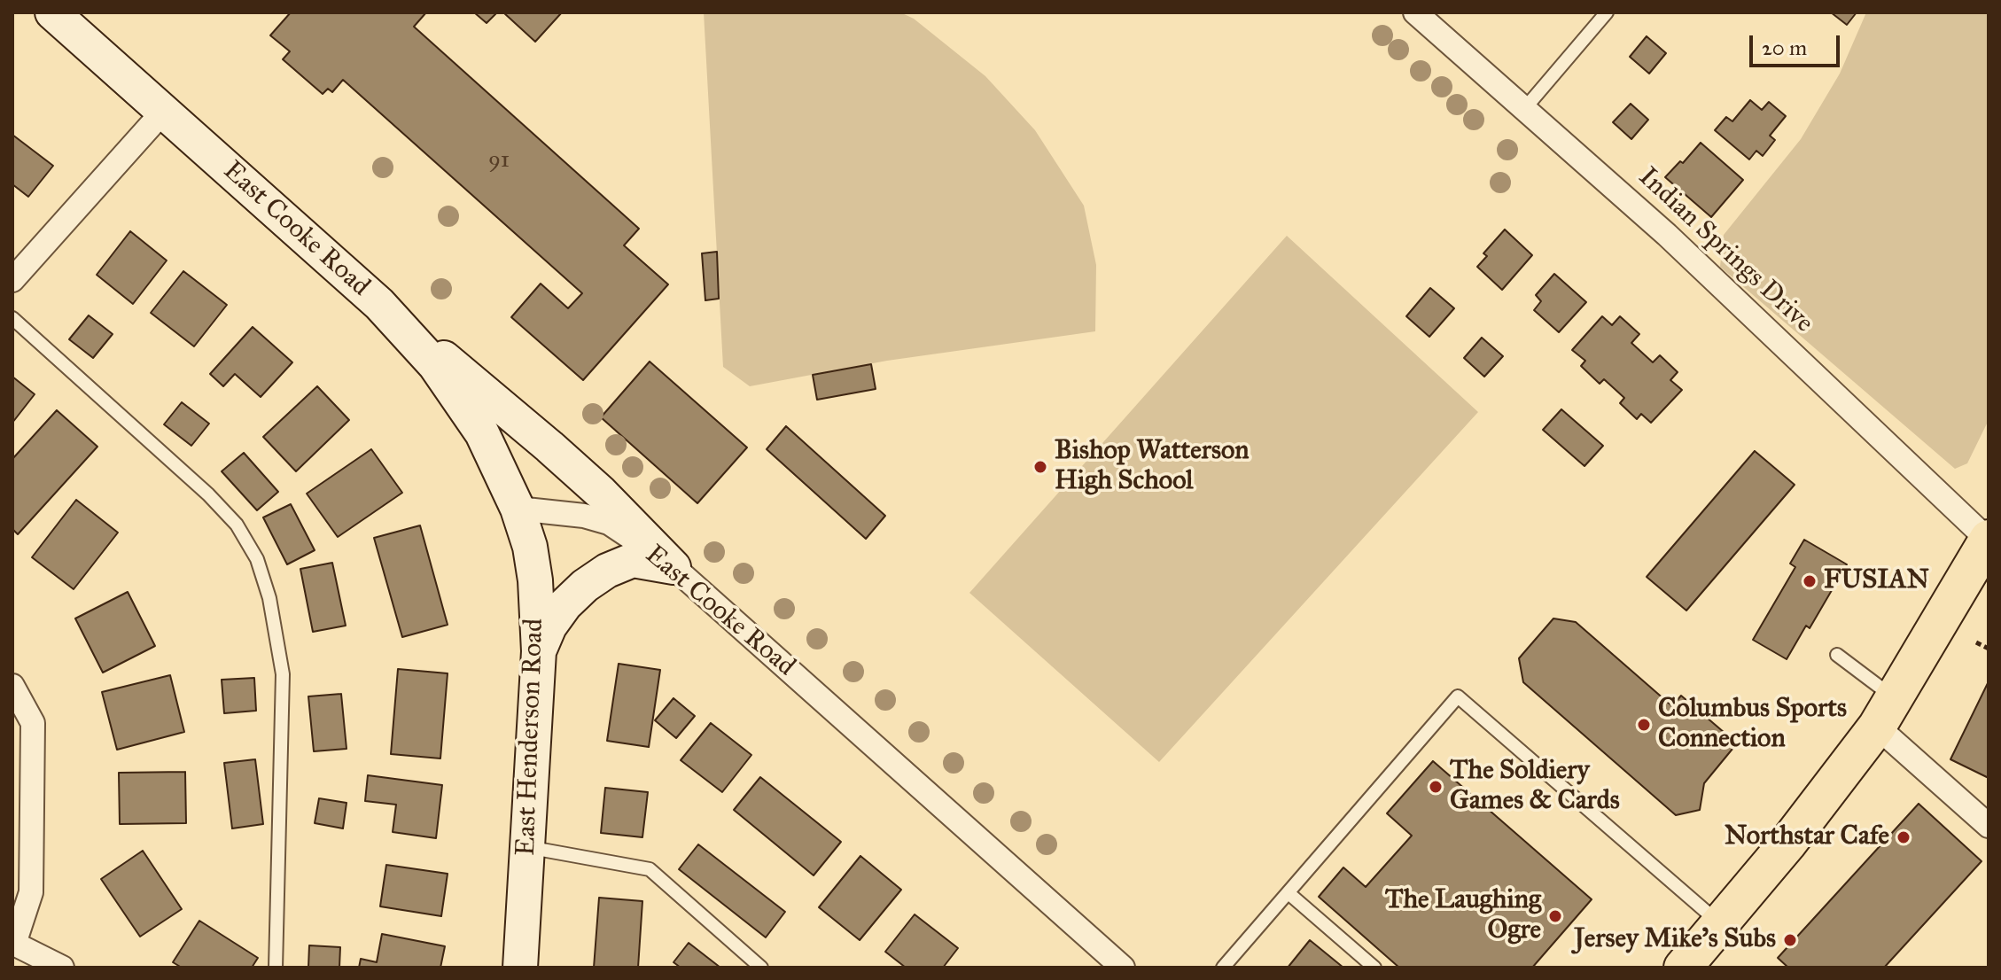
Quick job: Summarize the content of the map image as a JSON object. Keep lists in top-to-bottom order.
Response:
{
  "streets": {
    "main road": ["East Cooke Road", "East Henderson Road"],
    "street": ["Indian Springs Drive"]
  },
  "crossings": [
    ["East Cooke Road", "East Henderson Road"]
  ],
  "places": [
    "Bishop Watterson High School",
    "FUSIAN",
    "Columbus Sports Connection",
    "The Soldiery Games & Cards",
    "Northstar Cafe",
    "The Laughing Ogre",
    "Jersey Mike's Subs"
  ],
  "house_numbers": ["91"],
  "scale_bar": "20 m"
}
